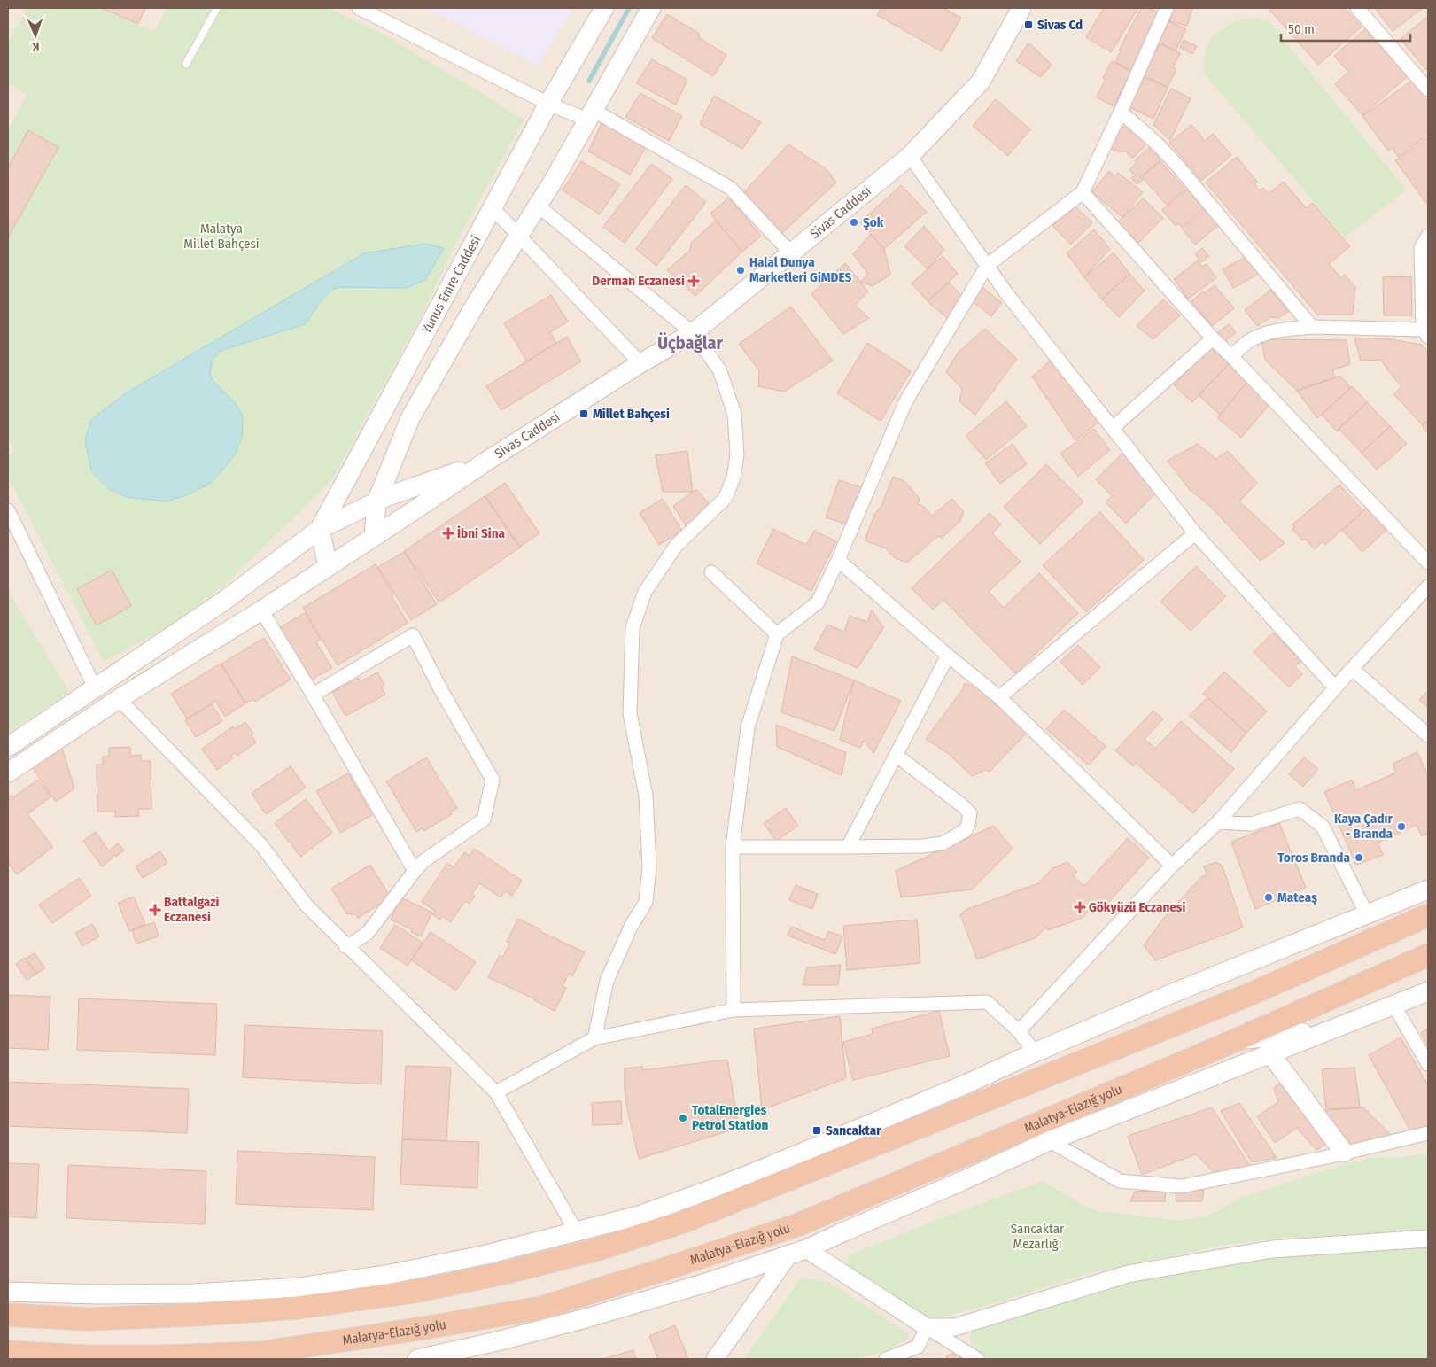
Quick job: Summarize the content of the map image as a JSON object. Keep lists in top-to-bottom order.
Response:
{
  "streets": {
    "highway": ["Malatya-Elazığ yolu"],
    "main road": ["Sivas Caddesi", "Yunus Emre Caddesi"]
  },
  "districts": ["Üçbağlar"],
  "parks": ["Malatya Millet Bahçesi", "Sancaktar Mezarlığı"],
  "places": {
    "transit": ["Sivas Cd", "Millet Bahçesi", "Sancaktar"],
    "other": [
      "Şok",
      "Halal Dunya Marketleri GiMDES",
      "Kaya Çadır - Branda",
      "Toros Branda",
      "Mateaş",
      "TotalEnergies Petrol Station"
    ],
    "health": [
      "Derman Eczanesi",
      "İbni Sina",
      "Gökyüzü Eczanesi",
      "Battalgazi Eczanesi"
    ]
  },
  "scale_bar": "50 m",
  "north": "bottom"
}
